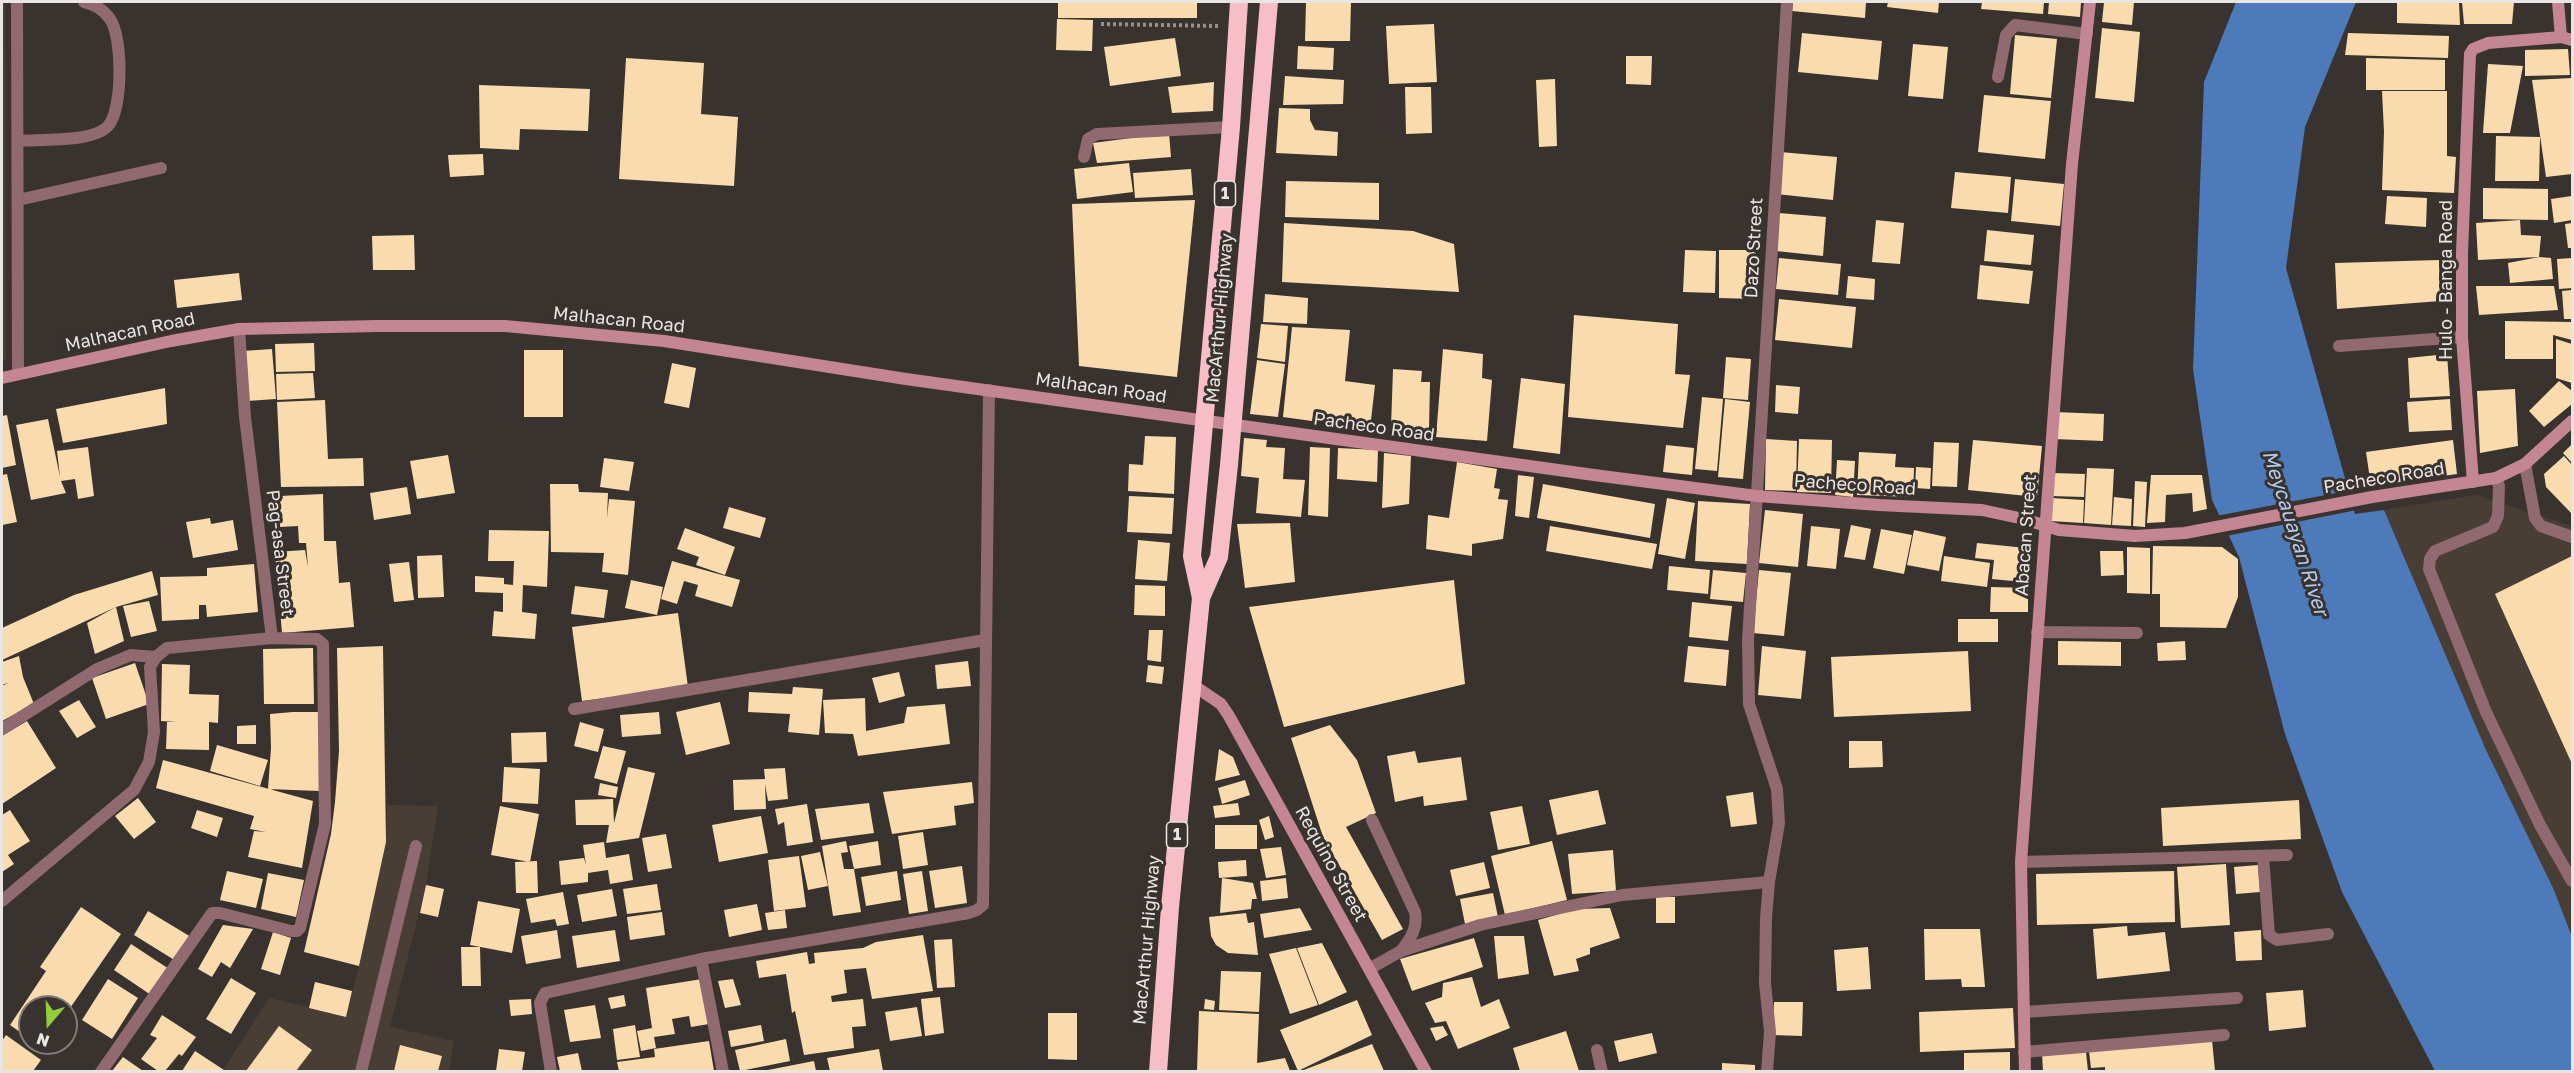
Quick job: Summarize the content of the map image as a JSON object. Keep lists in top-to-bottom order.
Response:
{
  "streets": {
    "highway": ["1", "MacArthur Highway"],
    "main road": [
      "Hulo - Banga Road",
      "Malhacan Road",
      "Pacheco Road",
      "Abacan Street",
      "Requino Street"
    ],
    "street": ["Dazo Street", "Pag-asa Street"]
  },
  "crossings": [
    ["Dazo Street", "Pacheco Road"],
    ["Hulo - Banga Road", "Pacheco Road"],
    ["MacArthur Highway", "Malhacan Road"],
    ["MacArthur Highway", "Pacheco Road"],
    ["MacArthur Highway", "Requino Street"],
    ["Malhacan Road", "Pacheco Road"],
    ["Malhacan Road", "Pag-asa Street"],
    ["Pacheco Road", "Abacan Street"]
  ],
  "water": ["Meycauayan River"],
  "north": "bottom"
}
